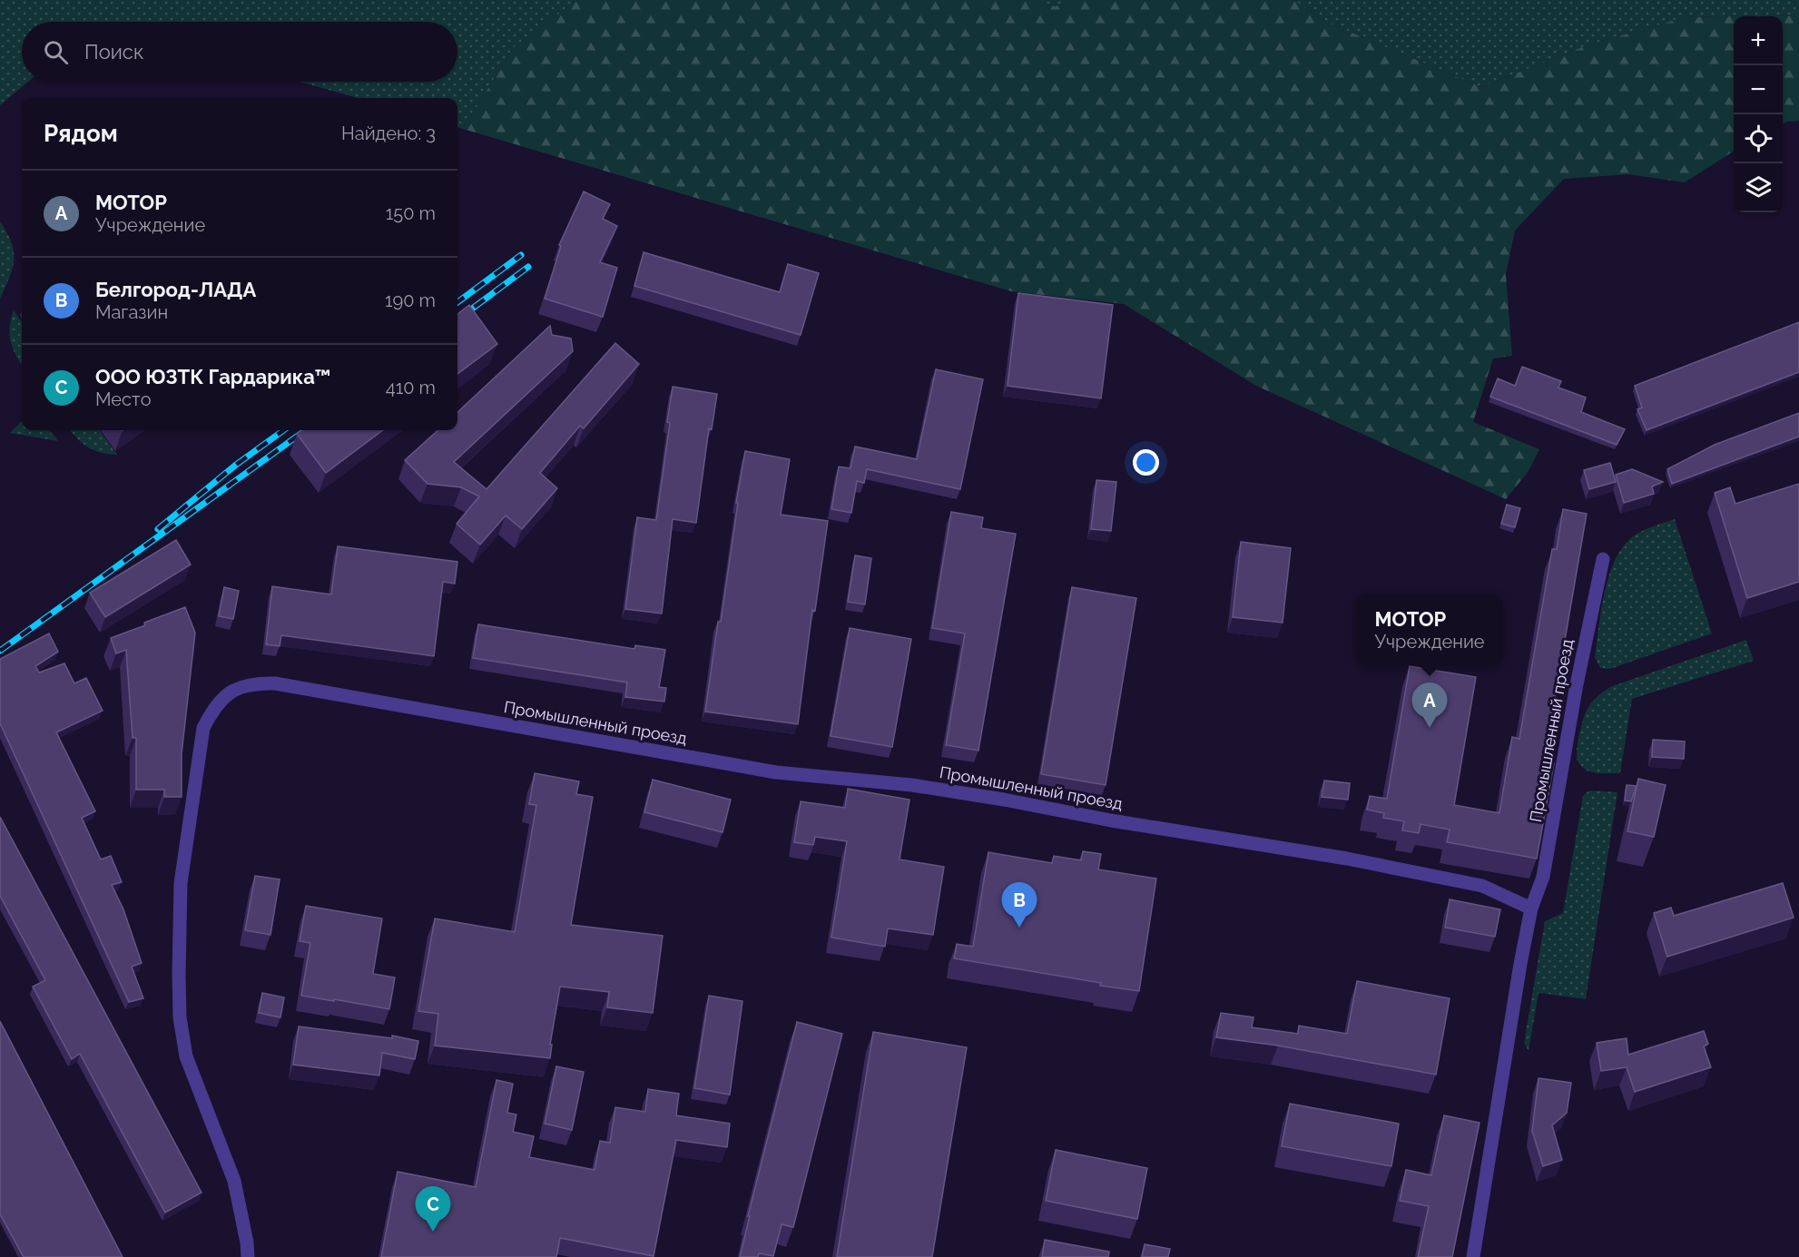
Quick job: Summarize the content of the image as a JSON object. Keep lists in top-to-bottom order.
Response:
{
  "streets": {
    "street": ["Промышленный проезд"]
  },
  "page": {
    "map_buttons": ["+", "−"],
    "search": "Поиск",
    "heading": ["Рядом", "Найдено: 3"],
    "list": [
      {
        "mark": "A",
        "name": "МОТОР",
        "note": "Учреждение",
        "value": "150 m"
      },
      {
        "mark": "B",
        "name": "Белгород-ЛАДА",
        "note": "Магазин",
        "value": "190 m"
      },
      {
        "mark": "C",
        "name": "ООО ЮЗТК Гардарика™",
        "note": "Место",
        "value": "410 m"
      }
    ],
    "popup": ["МОТОР", "Учреждение"],
    "pins": ["A", "B", "C"]
  }
}
